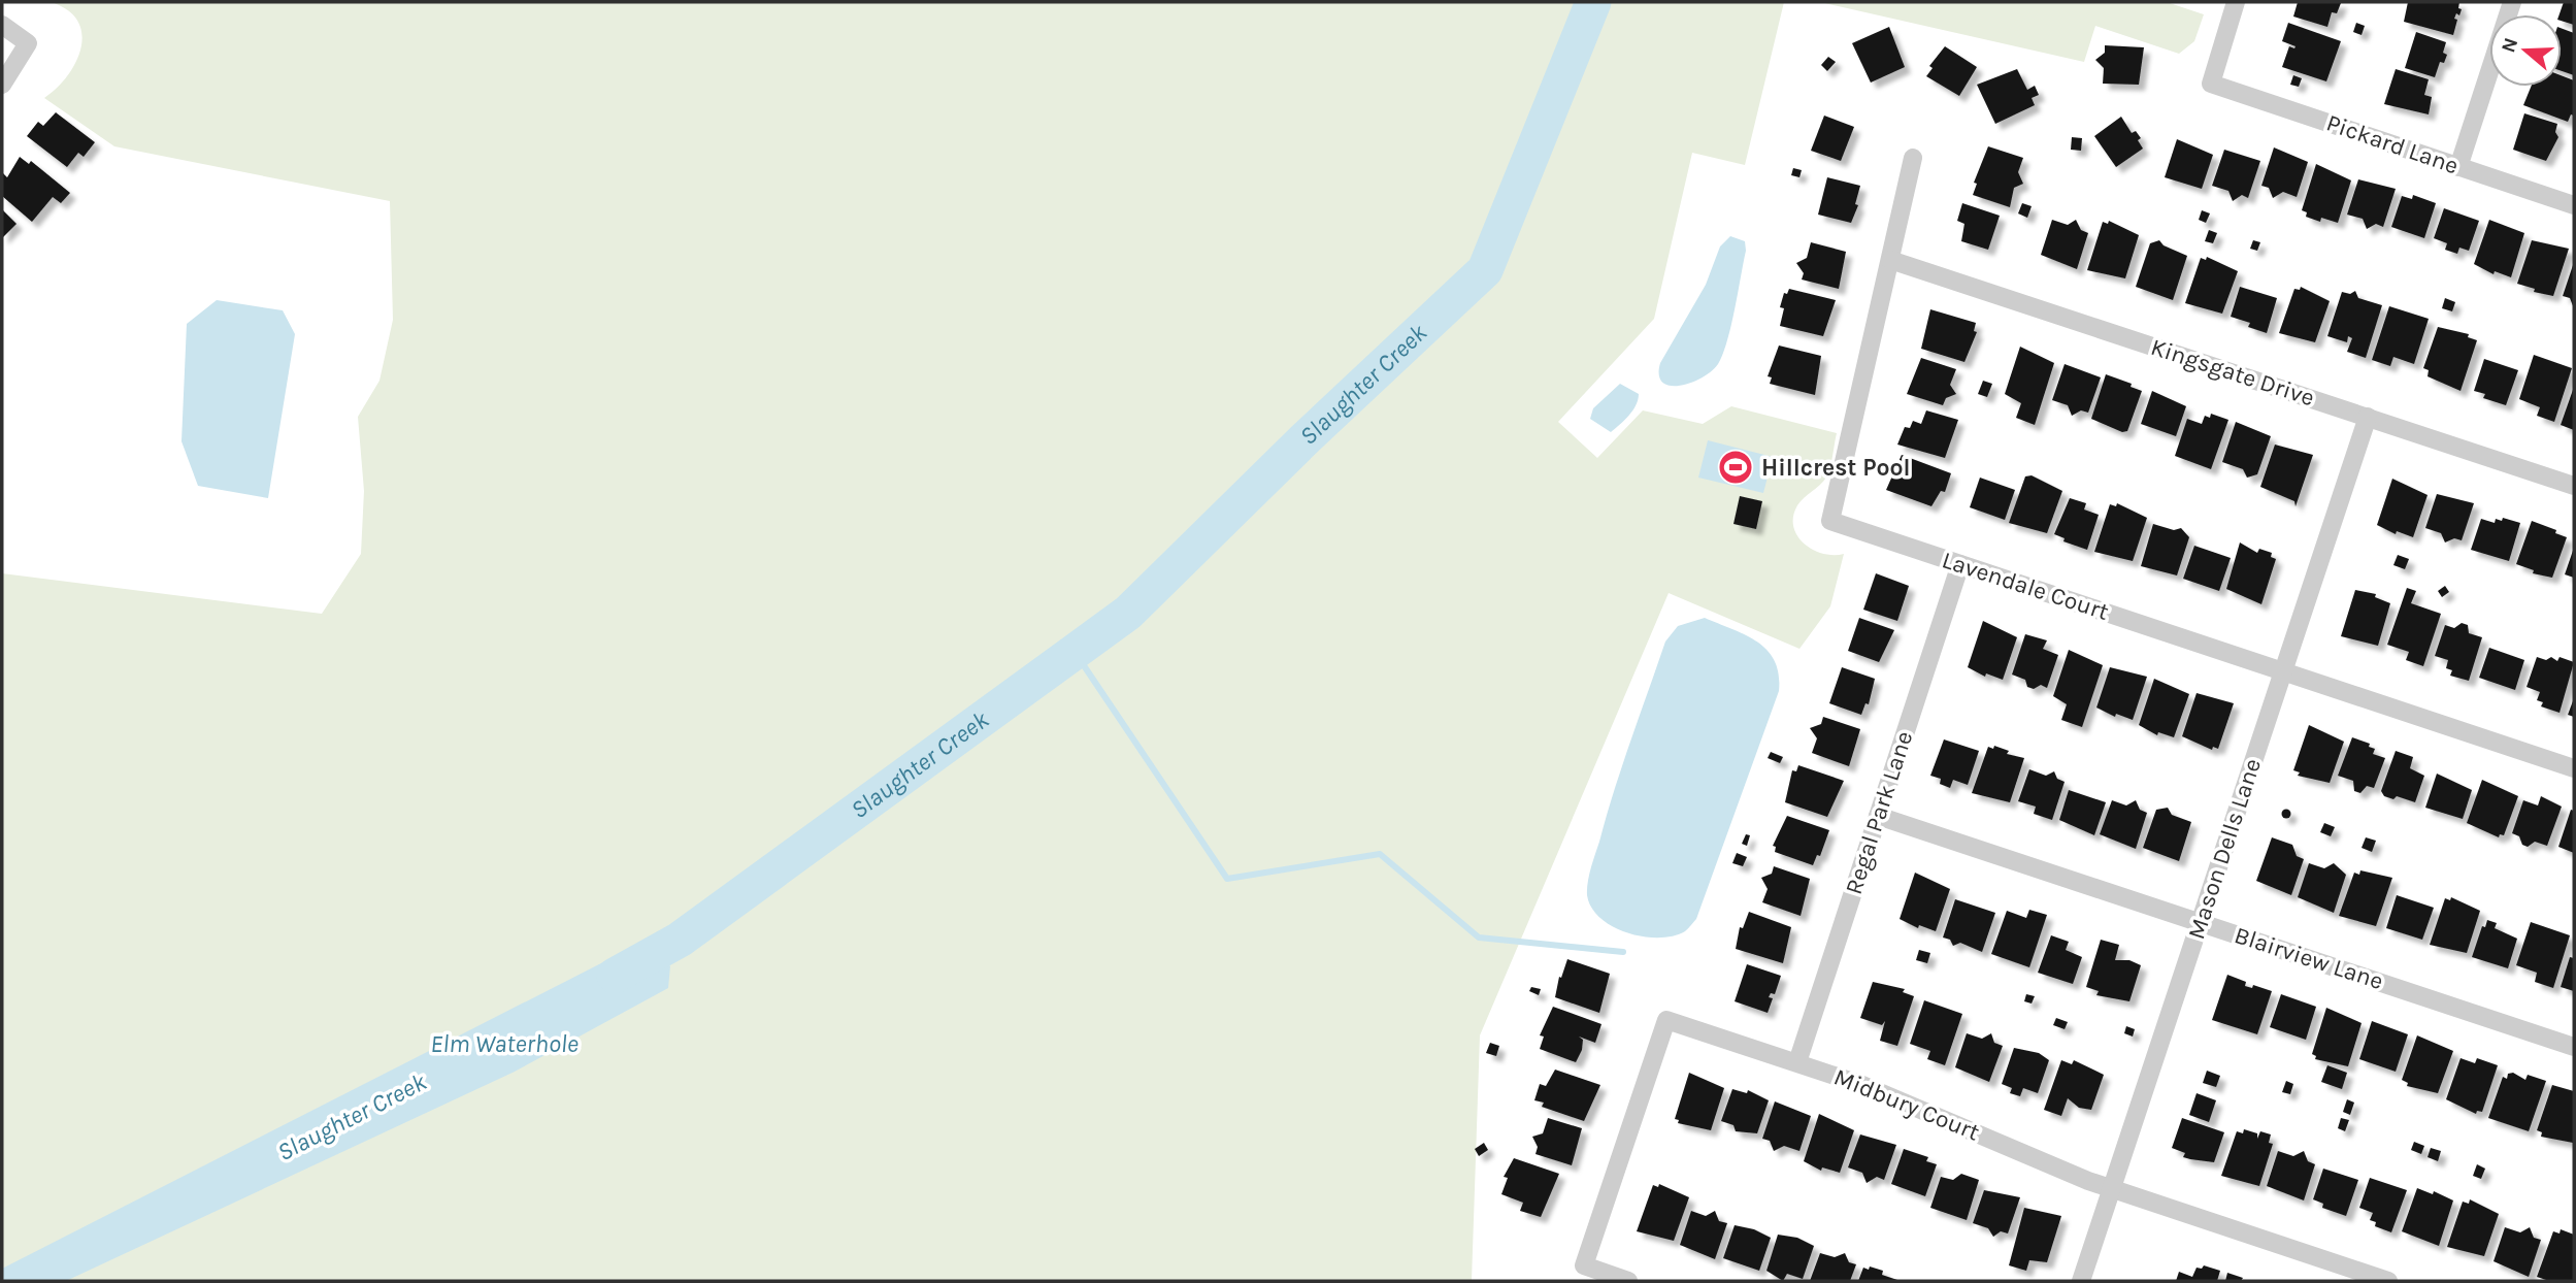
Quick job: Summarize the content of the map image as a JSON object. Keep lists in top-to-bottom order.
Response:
{
  "streets": {
    "street": [
      "Pickard Lane",
      "Kingsgate Drive",
      "Lavendale Court",
      "Regal Park Lane",
      "Mason Dells Lane",
      "Blairview Lane",
      "Midbury Court"
    ]
  },
  "crossings": [
    ["Kingsgate Drive", "Lavendale Court"],
    ["Kingsgate Drive", "Mason Dells Lane"],
    ["Lavendale Court", "Regal Park Lane"],
    ["Lavendale Court", "Mason Dells Lane"],
    ["Regal Park Lane", "Blairview Lane"],
    ["Regal Park Lane", "Midbury Court"],
    ["Mason Dells Lane", "Blairview Lane"],
    ["Mason Dells Lane", "Midbury Court"]
  ],
  "water": ["Slaughter Creek", "Elm Waterhole"],
  "places": {
    "sports": ["Hillcrest Pool"]
  },
  "north": "left"
}
